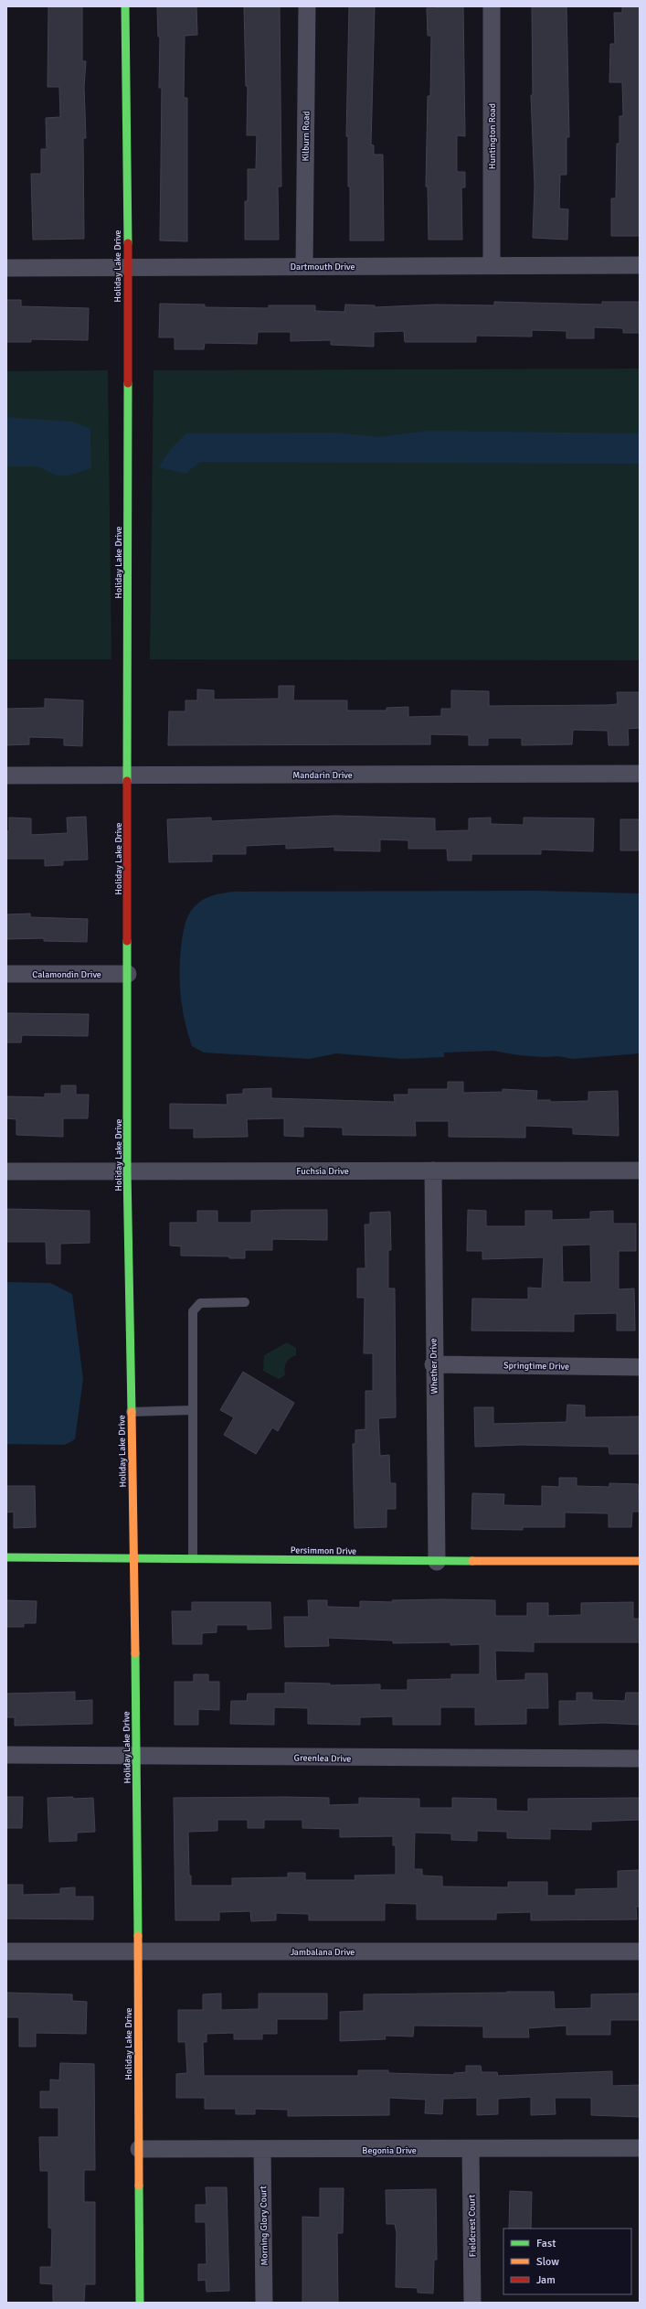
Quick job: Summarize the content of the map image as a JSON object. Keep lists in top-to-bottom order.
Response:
{
  "streets": {
    "street": [
      "Kilburn Road",
      "Huntington Road",
      "Holiday Lake Drive",
      "Dartmouth Drive",
      "Mandarin Drive",
      "Calamondin Drive",
      "Fuchsia Drive",
      "Springtime Drive",
      "Whether Drive",
      "Persimmon Drive",
      "Greenlea Drive",
      "Jambalana Drive",
      "Begonia Drive",
      "Morning Glory Court",
      "Fieldcrest Court"
    ]
  },
  "crossings": [
    ["Kilburn Road", "Dartmouth Drive"],
    ["Huntington Road", "Dartmouth Drive"],
    ["Holiday Lake Drive", "Dartmouth Drive"],
    ["Holiday Lake Drive", "Mandarin Drive"],
    ["Holiday Lake Drive", "Calamondin Drive"],
    ["Holiday Lake Drive", "Fuchsia Drive"],
    ["Holiday Lake Drive", "Persimmon Drive"],
    ["Holiday Lake Drive", "Greenlea Drive"],
    ["Holiday Lake Drive", "Jambalana Drive"],
    ["Holiday Lake Drive", "Begonia Drive"],
    ["Fuchsia Drive", "Whether Drive"],
    ["Springtime Drive", "Whether Drive"],
    ["Whether Drive", "Persimmon Drive"],
    ["Begonia Drive", "Morning Glory Court"],
    ["Begonia Drive", "Fieldcrest Court"]
  ],
  "legend": ["Fast", "Slow", "Jam"]
}
